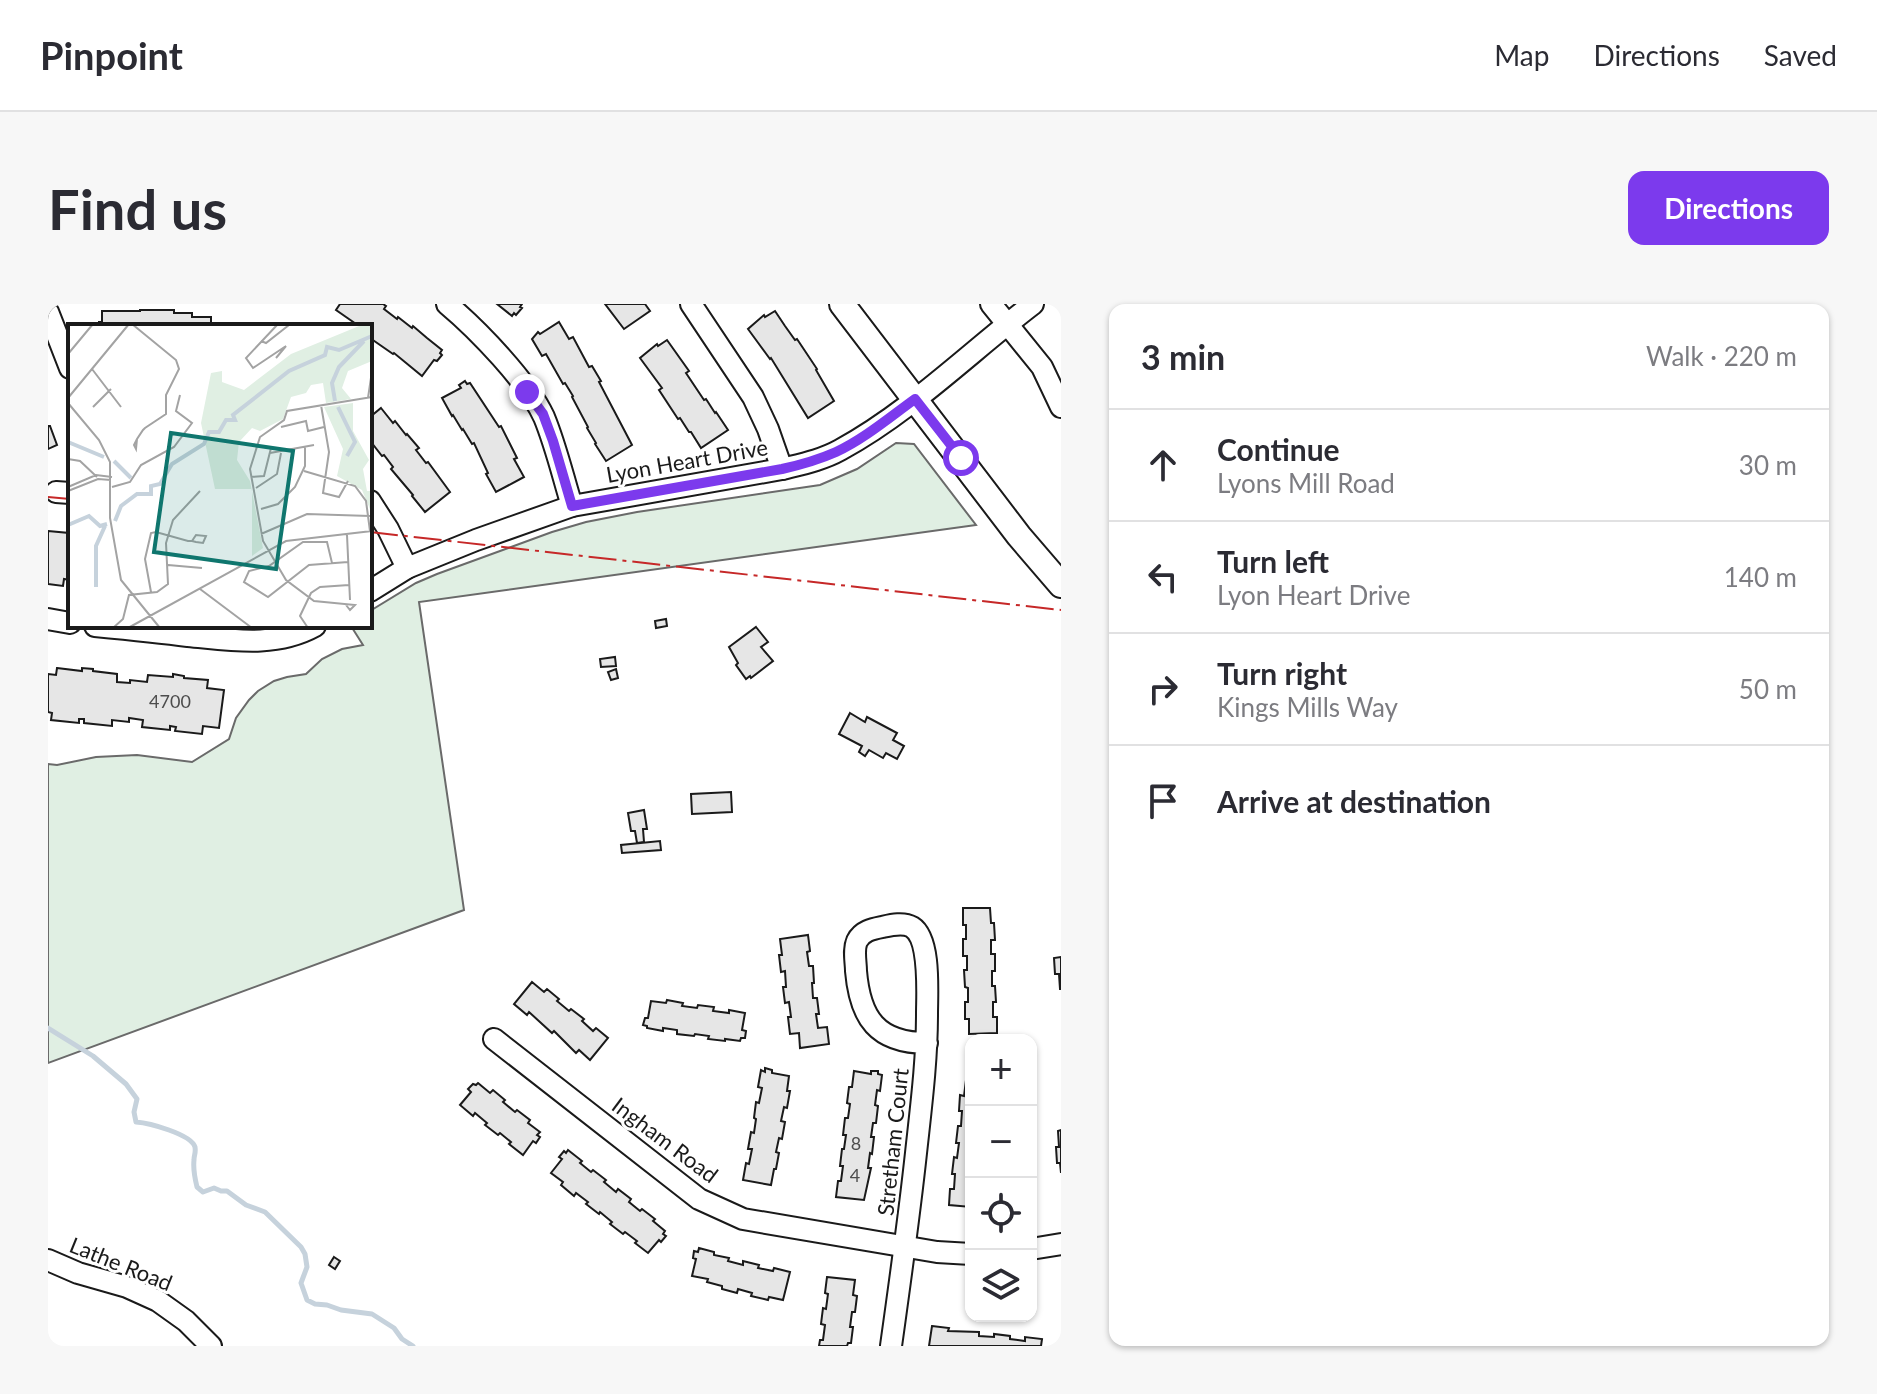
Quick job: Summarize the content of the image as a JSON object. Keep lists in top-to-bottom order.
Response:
{
  "streets": {
    "street": [
      "Lyon Heart Drive",
      "Ingham Road",
      "Stretham Court",
      "Lathe Road"
    ]
  },
  "crossings": [
    ["Ingham Road", "Stretham Court"]
  ],
  "house_numbers": ["4700", "8", "4"],
  "page": {
    "header": "Pinpoint",
    "nav": ["Map", "Directions", "Saved"],
    "buttons": "Directions",
    "title": "Find us",
    "heading": ["3 min", "Walk · 220 m"],
    "list": [
      ["Continue", "Lyons Mill Road", "30 m"],
      ["Turn left", "Lyon Heart Drive", "140 m"],
      ["Turn right", "Kings Mills Way", "50 m"],
      "Arrive at destination"
    ],
    "map_buttons": ["+", "−"]
  }
}
